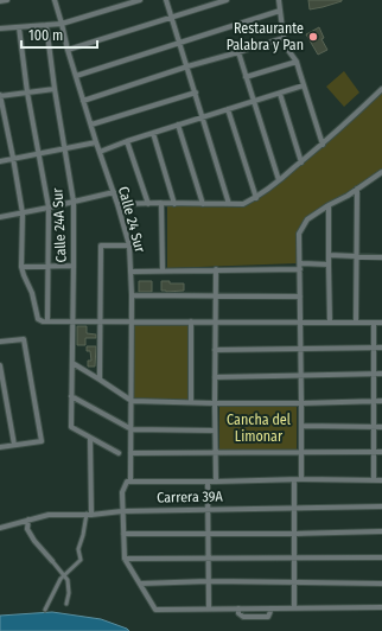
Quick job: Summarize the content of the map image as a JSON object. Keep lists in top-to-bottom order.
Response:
{
  "streets": {
    "street": ["Calle 24 Sur", "Calle 24A Sur", "Carrera 39A"]
  },
  "crossings": [
    ["Calle 24 Sur", "Carrera 39A"]
  ],
  "parks": ["Cancha del Limonar"],
  "places": ["Restaurante Palabra y Pan"],
  "scale_bar": "100 m"
}
